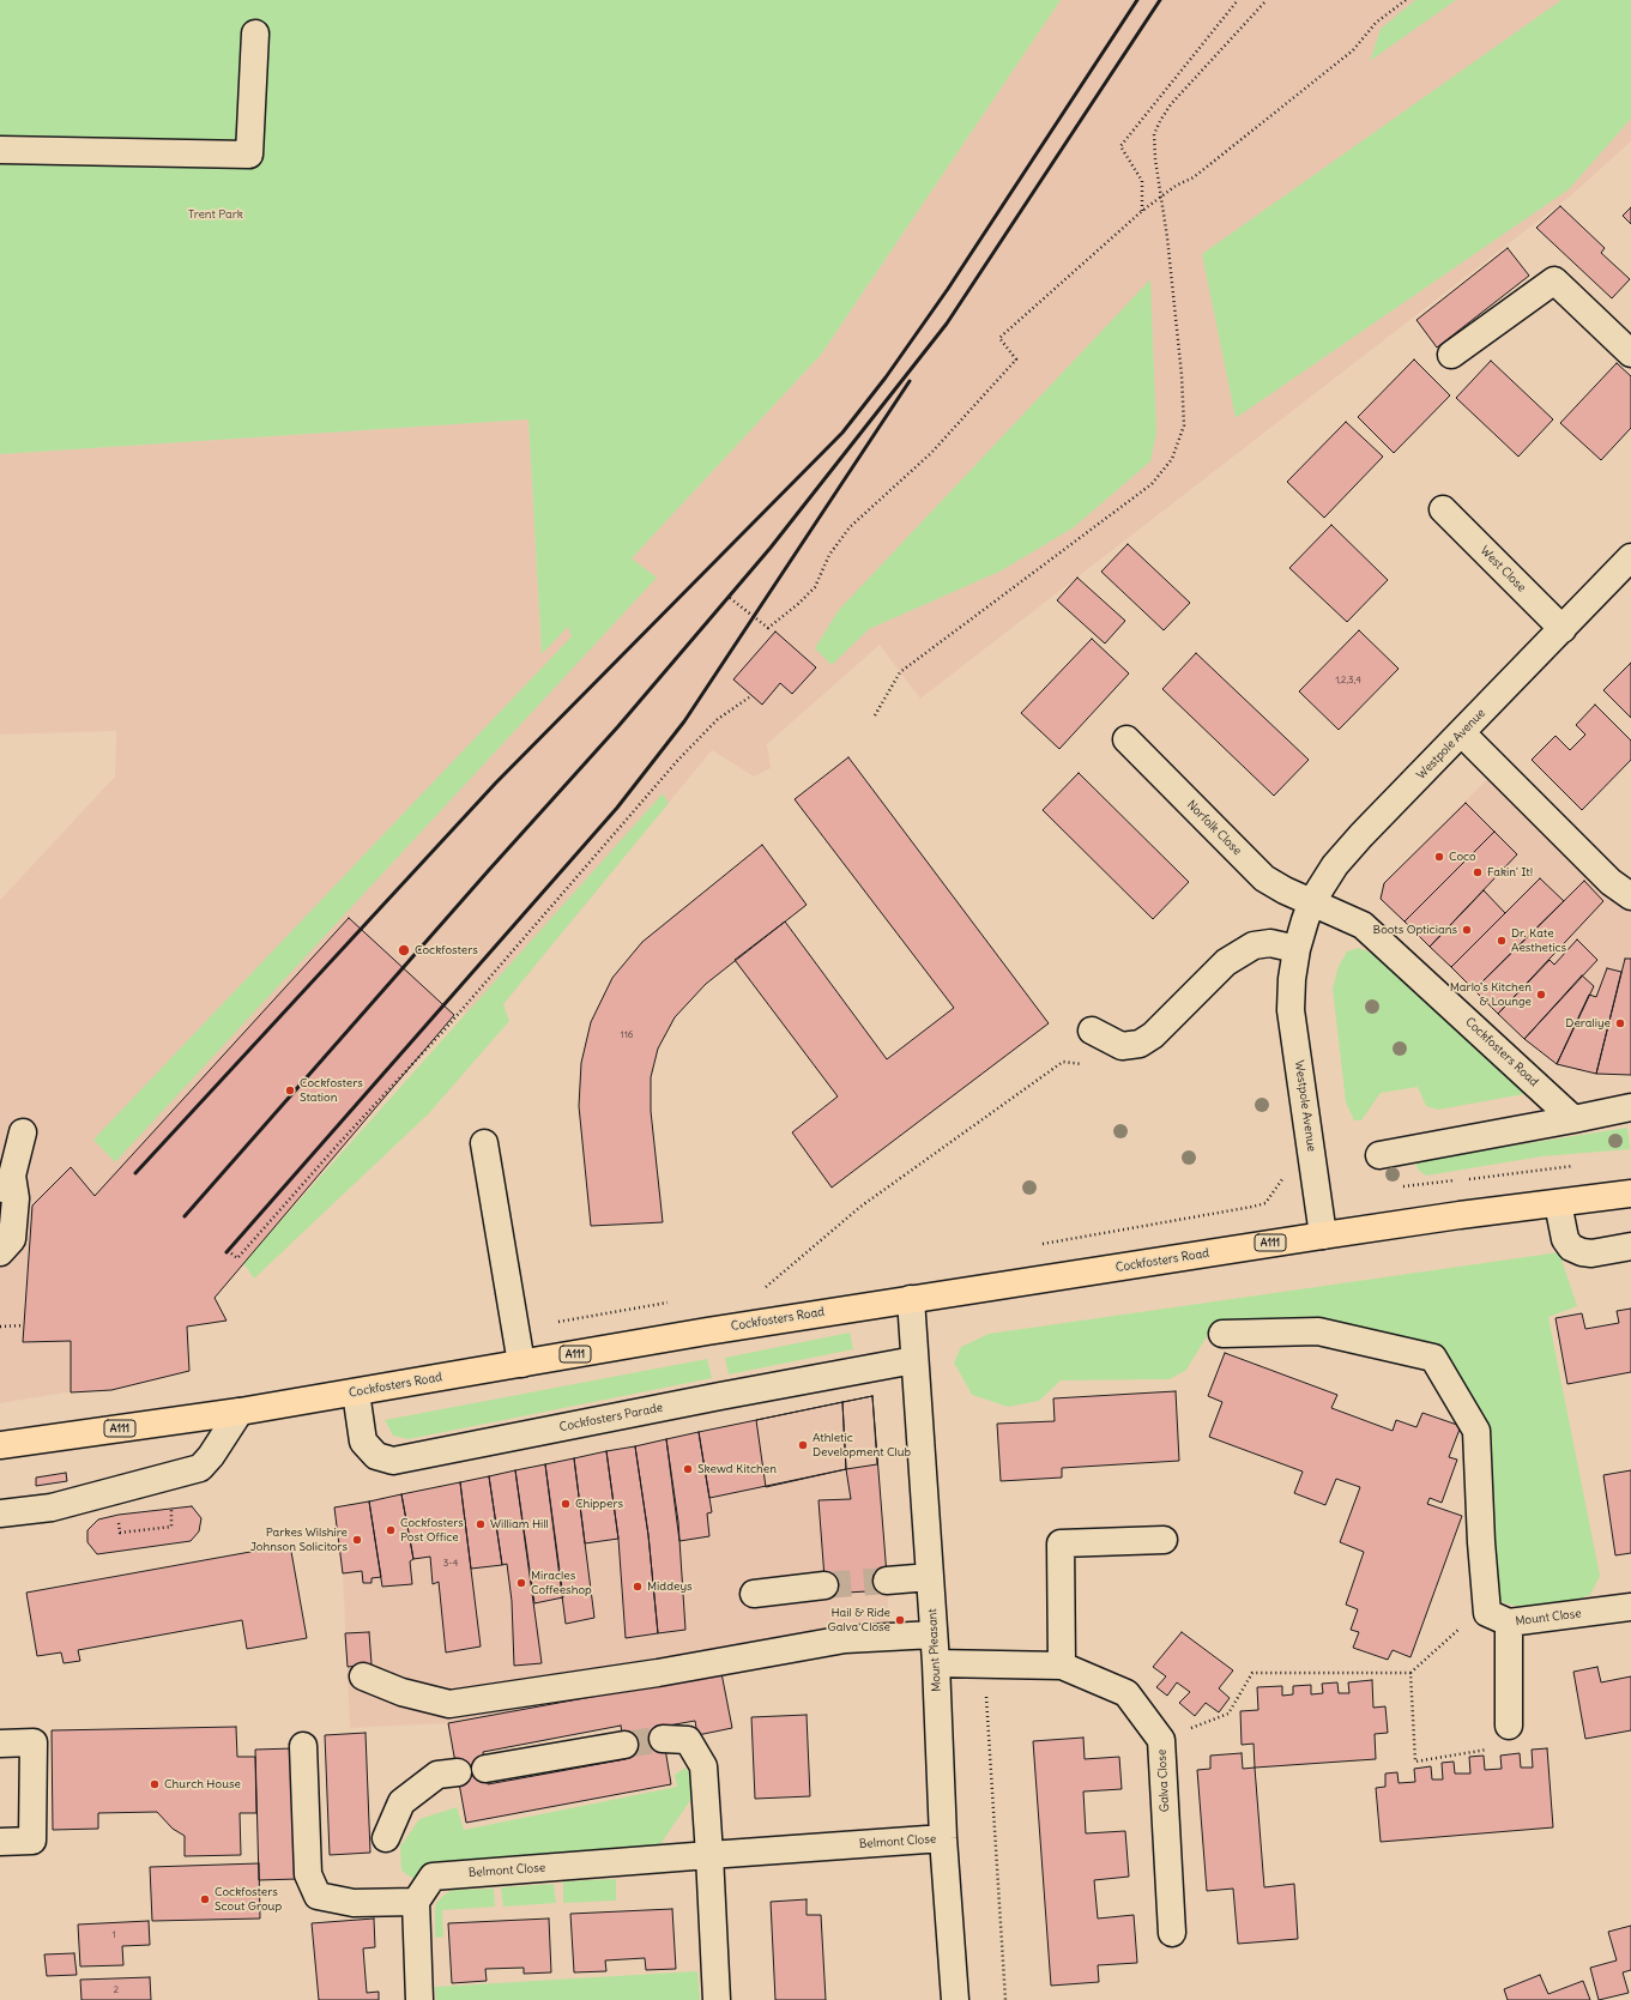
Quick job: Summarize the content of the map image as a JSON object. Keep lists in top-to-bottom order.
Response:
{
  "streets": {
    "main road": ["Cockfosters Road", "A111"],
    "street": [
      "West Close",
      "Westpole Avenue",
      "Norfolk Close",
      "Cockfosters Parade",
      "Mount Close",
      "Mount Pleasant",
      "Galva Close",
      "Belmont Close"
    ]
  },
  "crossings": [
    ["West Close", "Westpole Avenue"],
    ["Westpole Avenue", "Norfolk Close"],
    ["Westpole Avenue", "Cockfosters Road"],
    ["Norfolk Close", "Cockfosters Road"],
    ["Cockfosters Road", "Cockfosters Parade"],
    ["Cockfosters Road", "Mount Pleasant"],
    ["Cockfosters Parade", "Mount Pleasant"],
    ["Mount Pleasant", "Galva Close"],
    ["Mount Pleasant", "Belmont Close"]
  ],
  "parks": ["Trent Park"],
  "places": [
    "Coco",
    "Fakin' It!",
    "Boots Opticians",
    "Dr. Kate Aesthetics",
    "Cockfosters",
    "Marlo's Kitchen & Lounge",
    "Deraliye",
    "Cockfosters Station",
    "Athletic Development Club",
    "Skewd Kitchen",
    "Chippers",
    "William Hill",
    "Cockfosters Post Office",
    "Parkes Wilshire Johnson Solicitors",
    "Miracles Coffeeshop",
    "Middeys",
    "Hail & Ride Galva Close",
    "Church House",
    "Cockfosters Scout Group"
  ],
  "house_numbers": [
    "1,2,3,4",
    "116",
    "3-4",
    "1",
    "2"
  ]
}
